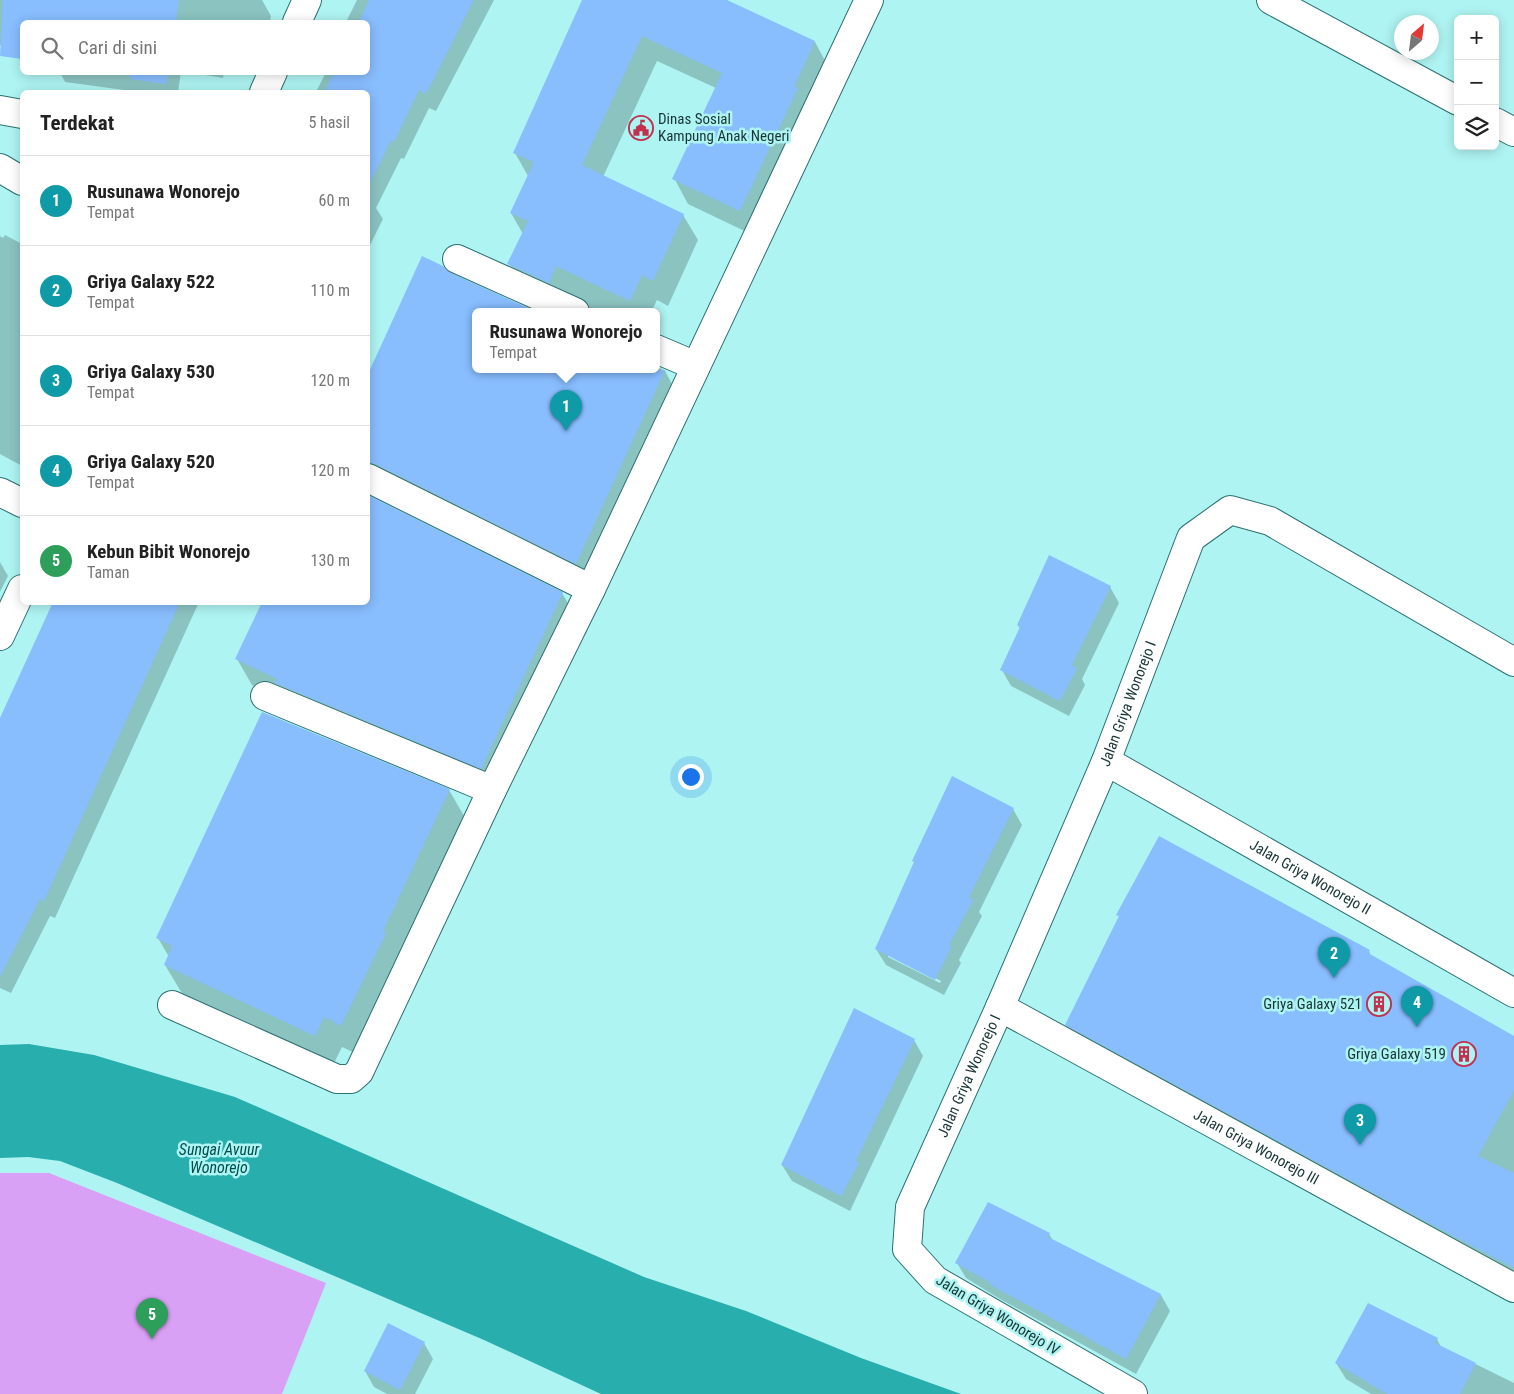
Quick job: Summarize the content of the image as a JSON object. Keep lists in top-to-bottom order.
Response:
{
  "streets": {
    "street": [
      "Jalan Griya Wonorejo I",
      "Jalan Griya Wonorejo II",
      "Jalan Griya Wonorejo III",
      "Jalan Griya Wonorejo IV"
    ]
  },
  "crossings": [
    ["Jalan Griya Wonorejo I", "Jalan Griya Wonorejo II"],
    ["Jalan Griya Wonorejo I", "Jalan Griya Wonorejo III"],
    ["Jalan Griya Wonorejo I", "Jalan Griya Wonorejo IV"]
  ],
  "water": ["Sungai Avuur Wonorejo"],
  "places": {
    "public building": ["Dinas Sosial Kampung Anak Negeri"],
    "building": ["Griya Galaxy 521", "Griya Galaxy 519"]
  },
  "north": "top right",
  "page": {
    "map_buttons": ["+", "−"],
    "search": "Cari di sini",
    "heading": ["Terdekat", "5 hasil"],
    "list": [
      {
        "mark": "1",
        "name": "Rusunawa Wonorejo",
        "note": "Tempat",
        "value": "60 m"
      },
      {
        "mark": "2",
        "name": "Griya Galaxy 522",
        "note": "Tempat",
        "value": "110 m"
      },
      {
        "mark": "3",
        "name": "Griya Galaxy 530",
        "note": "Tempat",
        "value": "120 m"
      },
      {
        "mark": "4",
        "name": "Griya Galaxy 520",
        "note": "Tempat",
        "value": "120 m"
      },
      {
        "mark": "5",
        "name": "Kebun Bibit Wonorejo",
        "note": "Taman",
        "value": "130 m"
      }
    ],
    "popup": ["Rusunawa Wonorejo", "Tempat"],
    "pins": [
      "1",
      "2",
      "4",
      "3",
      "5"
    ]
  }
}
